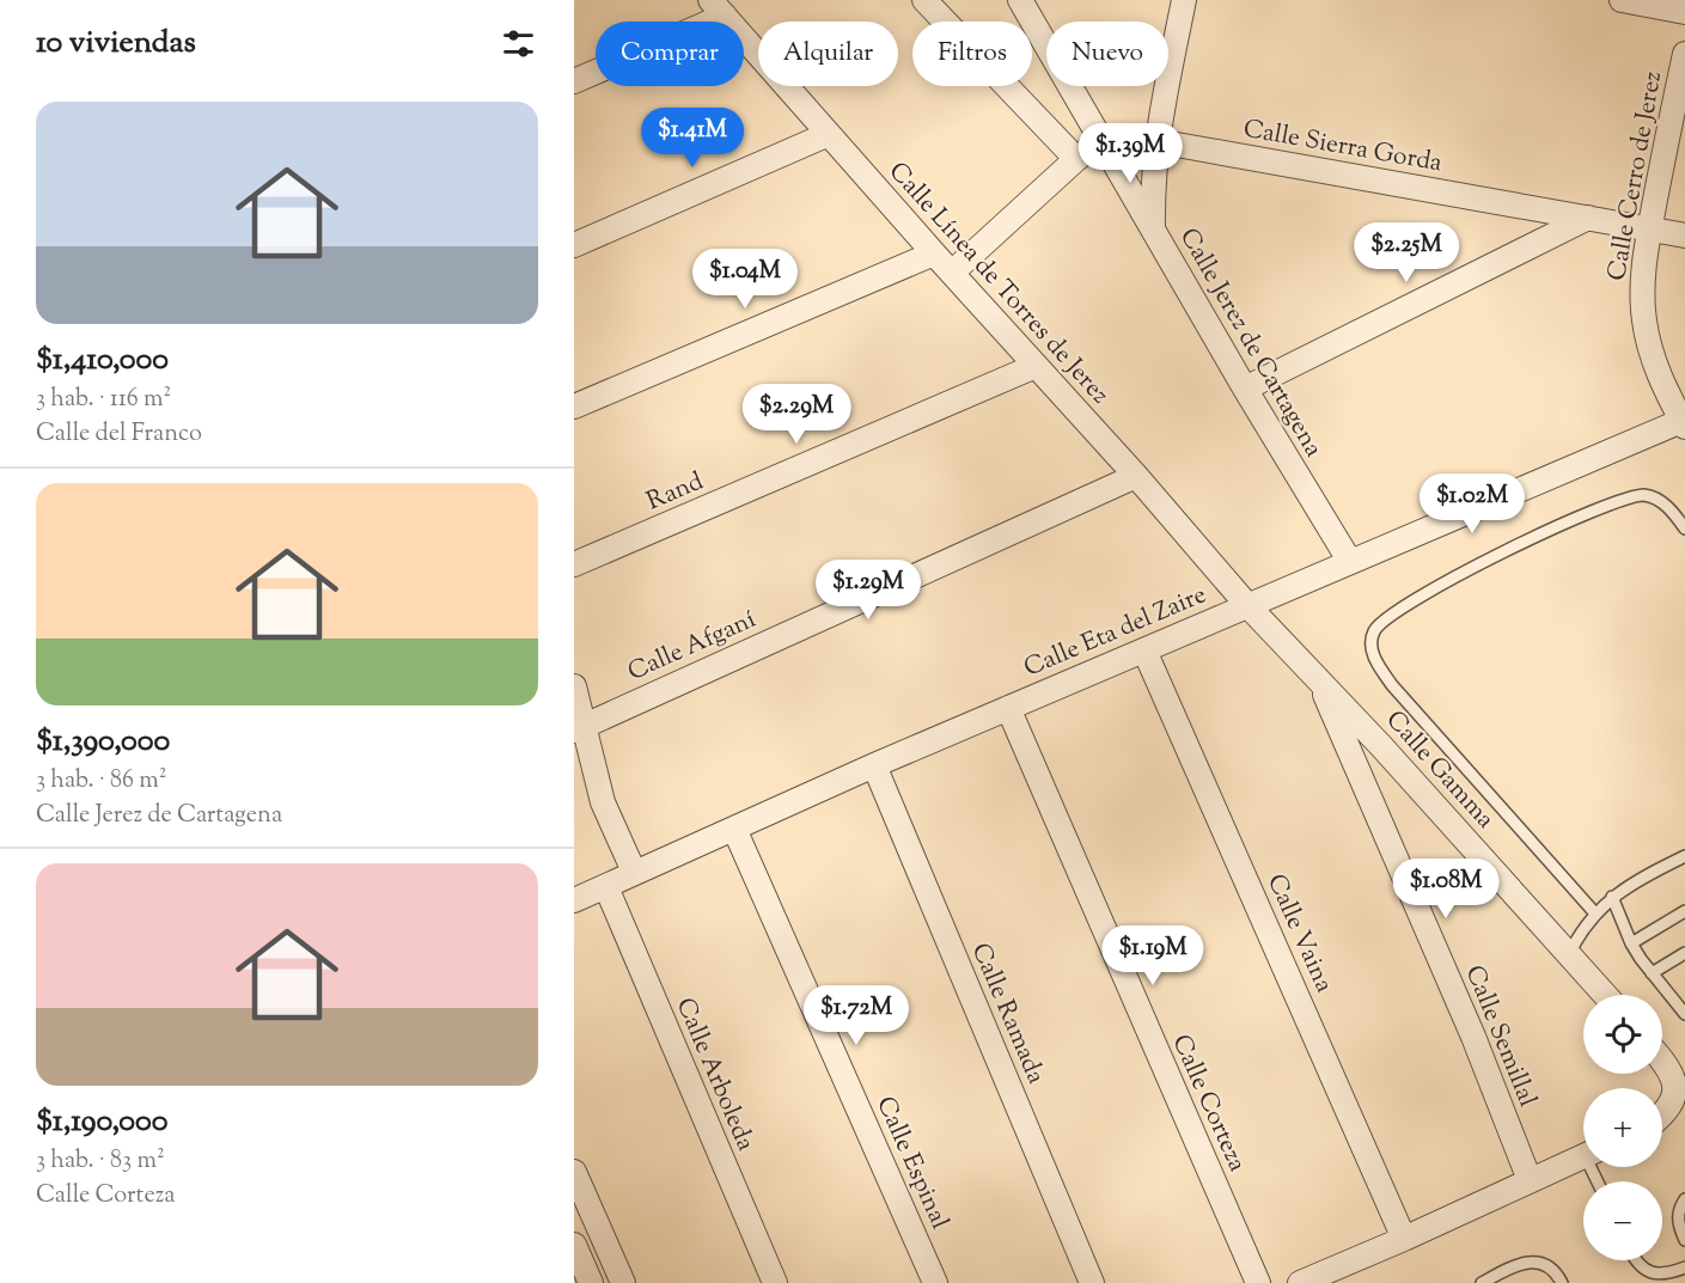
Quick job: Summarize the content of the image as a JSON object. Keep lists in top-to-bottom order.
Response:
{
  "streets": {
    "street": [
      "Calle Sierra Gorda",
      "Calle Cerro de Jerez",
      "Calle Línea de Torres de Jerez",
      "Calle Jerez de Cartagena",
      "Rand",
      "Calle Eta del Zaire",
      "Calle Afganí",
      "Calle Gamma",
      "Calle Vaina",
      "Calle Ramada",
      "Calle Semillal",
      "Calle Arboleda",
      "Calle Corteza",
      "Calle Espinal"
    ]
  },
  "crossings": [
    ["Calle Sierra Gorda", "Calle Cerro de Jerez"],
    ["Calle Sierra Gorda", "Calle Jerez de Cartagena"],
    ["Calle Cerro de Jerez", "Calle Eta del Zaire"],
    ["Calle Línea de Torres de Jerez", "Rand"],
    ["Calle Línea de Torres de Jerez", "Calle Eta del Zaire"],
    ["Calle Línea de Torres de Jerez", "Calle Afganí"],
    ["Calle Línea de Torres de Jerez", "Calle Gamma"],
    ["Calle Jerez de Cartagena", "Calle Eta del Zaire"],
    ["Calle Eta del Zaire", "Calle Gamma"],
    ["Calle Eta del Zaire", "Calle Vaina"],
    ["Calle Eta del Zaire", "Calle Ramada"],
    ["Calle Eta del Zaire", "Calle Arboleda"],
    ["Calle Eta del Zaire", "Calle Corteza"],
    ["Calle Eta del Zaire", "Calle Espinal"],
    ["Calle Gamma", "Calle Semillal"]
  ],
  "page": {
    "heading": "10 viviendas",
    "chip": [
      "Comprar",
      "Alquilar",
      "Filtros",
      "Nuevo"
    ],
    "list": [
      {
        "name": "$1,410,000",
        "note": "3 hab. · 116 m² · Calle del Franco"
      },
      {
        "name": "$1,390,000",
        "note": "3 hab. · 86 m² · Calle Jerez de Cartagena"
      },
      {
        "name": "$1,190,000",
        "note": "3 hab. · 83 m² · Calle Corteza"
      }
    ],
    "price": [
      "$1.41M",
      "$1.39M",
      "$2.25M",
      "$1.04M",
      "$2.29M",
      "$1.02M",
      "$1.29M",
      "$1.08M",
      "$1.19M",
      "$1.72M"
    ],
    "map_buttons": ["+", "−"]
  }
}
